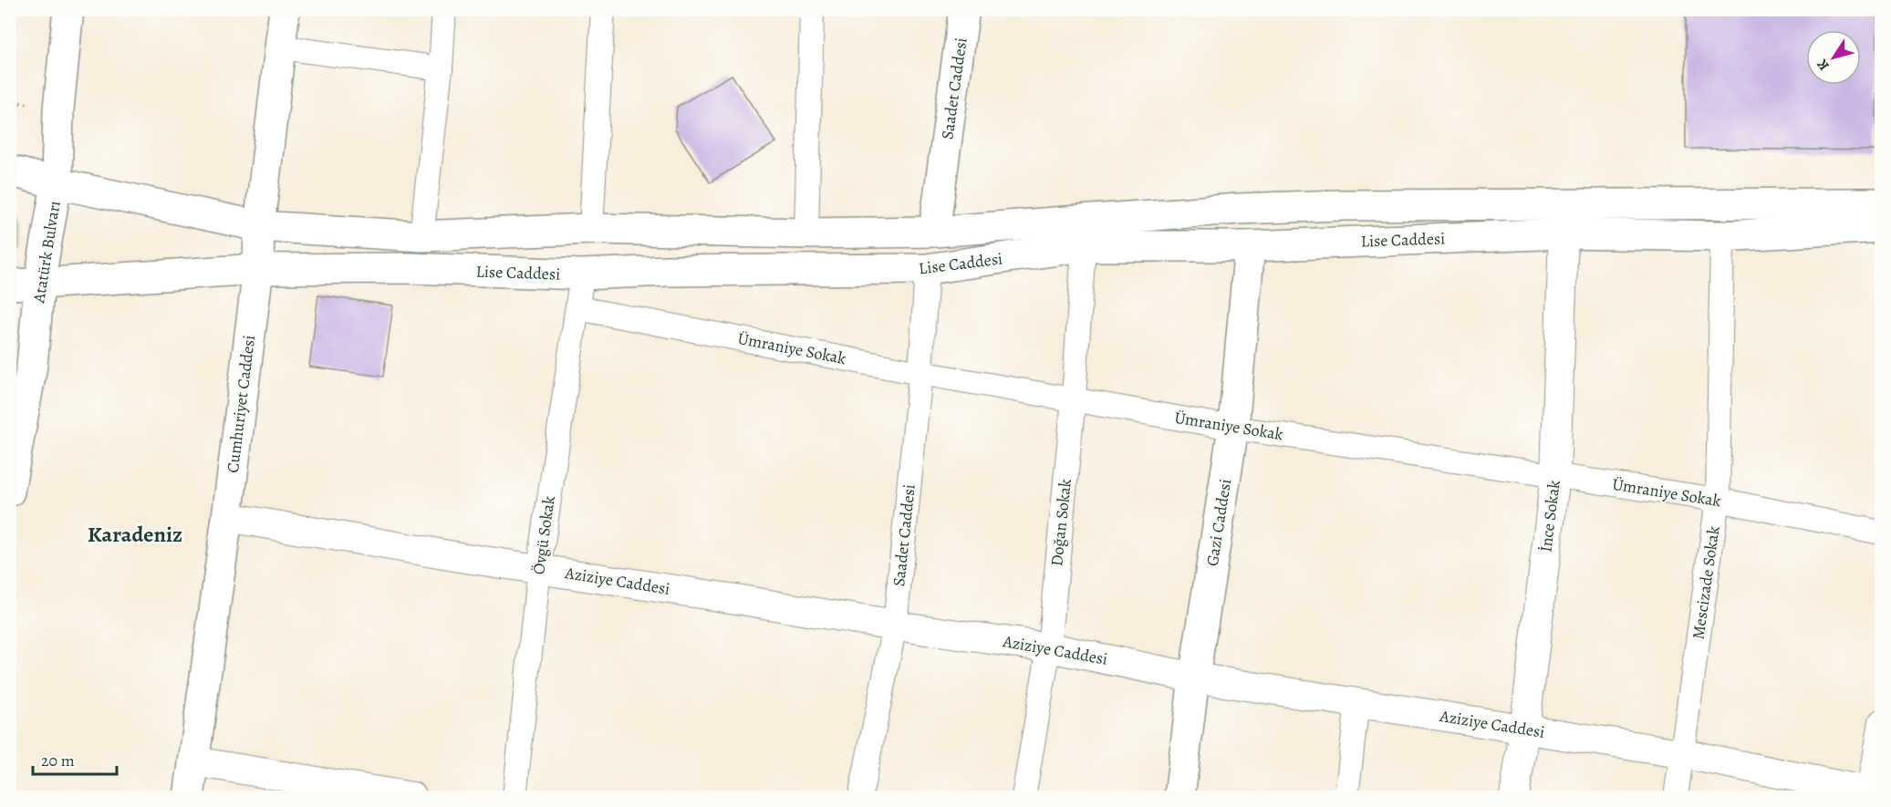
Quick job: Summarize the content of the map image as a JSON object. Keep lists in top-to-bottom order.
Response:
{
  "streets": {
    "main road": [
      "Saadet Caddesi",
      "Lise Caddesi",
      "Atatürk Bulvarı",
      "Cumhuriyet Caddesi",
      "Gazi Caddesi"
    ],
    "street": [
      "Ümraniye Sokak",
      "İnce Sokak",
      "Doğan Sokak",
      "Övgü Sokak",
      "Aziziye Caddesi",
      "Mescizade Sokak"
    ]
  },
  "crossings": [
    ["Saadet Caddesi", "Lise Caddesi"],
    ["Saadet Caddesi", "Ümraniye Sokak"],
    ["Saadet Caddesi", "Aziziye Caddesi"],
    ["Lise Caddesi", "Atatürk Bulvarı"],
    ["Lise Caddesi", "Cumhuriyet Caddesi"],
    ["Lise Caddesi", "İnce Sokak"],
    ["Lise Caddesi", "Doğan Sokak"],
    ["Lise Caddesi", "Gazi Caddesi"],
    ["Lise Caddesi", "Övgü Sokak"],
    ["Lise Caddesi", "Mescizade Sokak"],
    ["Ümraniye Sokak", "İnce Sokak"],
    ["Ümraniye Sokak", "Doğan Sokak"],
    ["Ümraniye Sokak", "Gazi Caddesi"],
    ["Ümraniye Sokak", "Övgü Sokak"],
    ["Ümraniye Sokak", "Mescizade Sokak"],
    ["Cumhuriyet Caddesi", "Aziziye Caddesi"],
    ["İnce Sokak", "Aziziye Caddesi"],
    ["Doğan Sokak", "Aziziye Caddesi"],
    ["Gazi Caddesi", "Aziziye Caddesi"],
    ["Övgü Sokak", "Aziziye Caddesi"],
    ["Aziziye Caddesi", "Mescizade Sokak"]
  ],
  "districts": ["Karadeniz"],
  "scale_bar": "20 m",
  "north": "bottom left"
}
